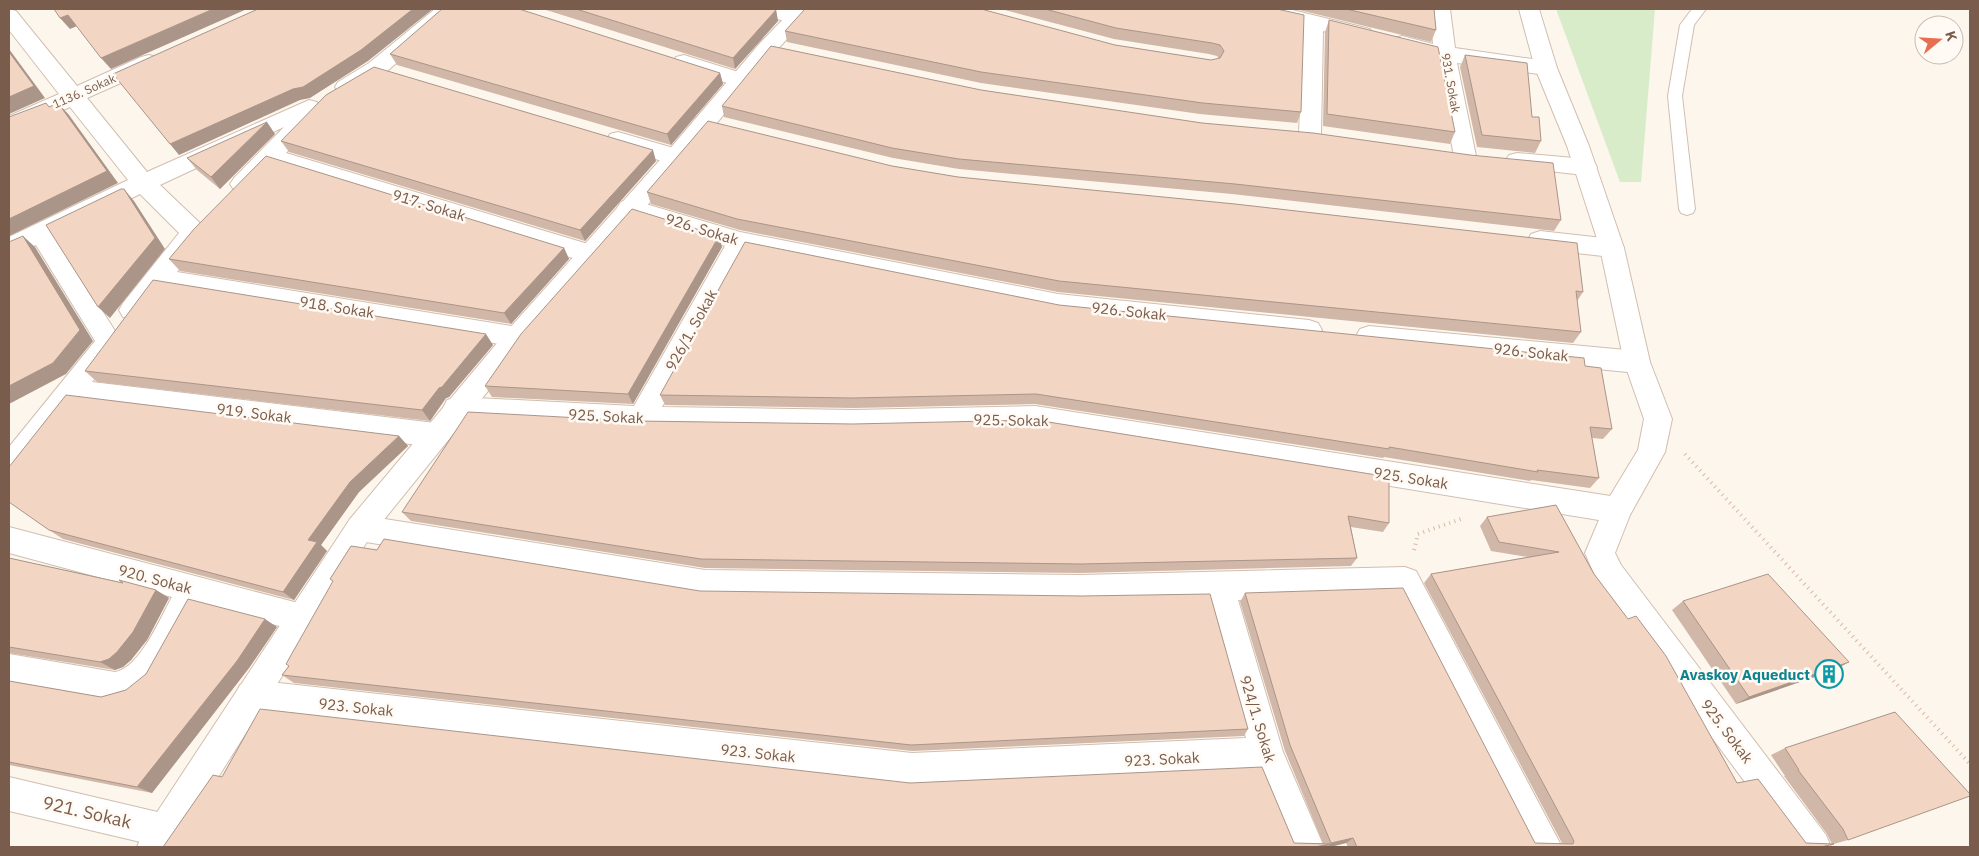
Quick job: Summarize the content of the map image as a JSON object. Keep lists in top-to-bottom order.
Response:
{
  "streets": {
    "street": [
      "931. Sokak",
      "1136. Sokak",
      "917. Sokak",
      "926. Sokak",
      "918. Sokak",
      "926/1. Sokak",
      "919. Sokak",
      "925. Sokak",
      "920. Sokak",
      "923. Sokak",
      "924/1. Sokak",
      "921. Sokak"
    ]
  },
  "crossings": [
    ["926. Sokak", "926/1. Sokak"],
    ["926/1. Sokak", "925. Sokak"],
    ["923. Sokak", "924/1. Sokak"]
  ],
  "places": {
    "building": ["Avaskoy Aqueduct"]
  },
  "north": "right"
}
